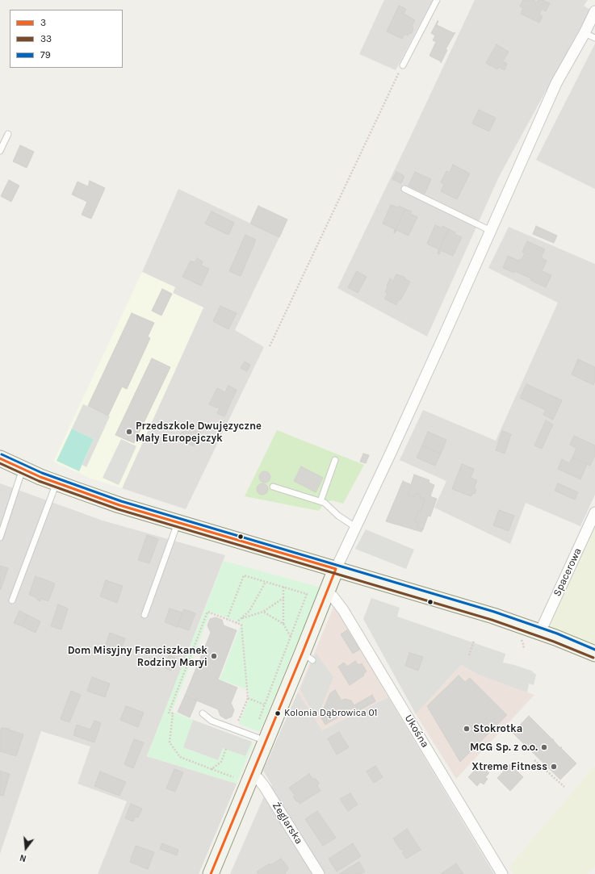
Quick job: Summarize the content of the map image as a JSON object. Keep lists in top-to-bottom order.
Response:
{
  "streets": {
    "street": ["Spacerowa", "Ukośna", "Żeglarska"]
  },
  "places": [
    "Przedszkole Dwujęzyczne Mały Europejczyk",
    "Dom Misyjny Franciszkanek Rodziny Maryi",
    "Kolonia Dąbrowica 01",
    "Stokrotka",
    "MCG Sp. z o.o.",
    "Xtreme Fitness"
  ],
  "lines": ["transit line 79", "transit line 3", "transit line 33"],
  "legend": ["3", "33", "79"],
  "north": "bottom"
}
